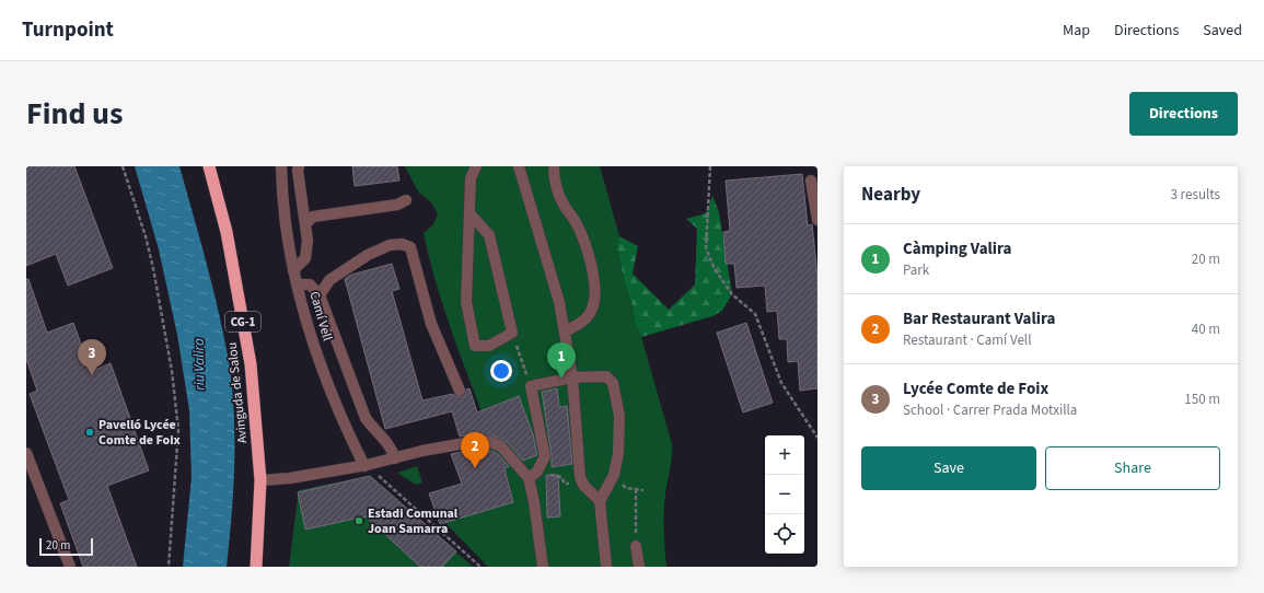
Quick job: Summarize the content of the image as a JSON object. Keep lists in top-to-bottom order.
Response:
{
  "streets": {
    "highway": ["CG-1", "Avinguda de Salou"],
    "street": ["Camí Vell"]
  },
  "water": ["riu Valira"],
  "places": ["Pavelló Lycée Comte de Foix", "Estadi Comunal Joan Samarra"],
  "scale_bar": "20 m",
  "page": {
    "header": "Turnpoint",
    "nav": ["Map", "Directions", "Saved"],
    "title": "Find us",
    "buttons": [
      "Directions",
      ["Save", "Share"]
    ],
    "heading": ["Nearby", "3 results"],
    "list": [
      {
        "mark": "1",
        "name": "Càmping Valira",
        "note": "Park",
        "value": "20 m"
      },
      {
        "mark": "2",
        "name": "Bar Restaurant Valira",
        "note": "Restaurant · Camí Vell",
        "value": "40 m"
      },
      {
        "mark": "3",
        "name": "Lycée Comte de Foix",
        "note": "School · Carrer Prada Motxilla",
        "value": "150 m"
      }
    ],
    "pins": ["3", "1", "2"],
    "map_buttons": ["+", "−"],
    "scale": "20 m"
  }
}
